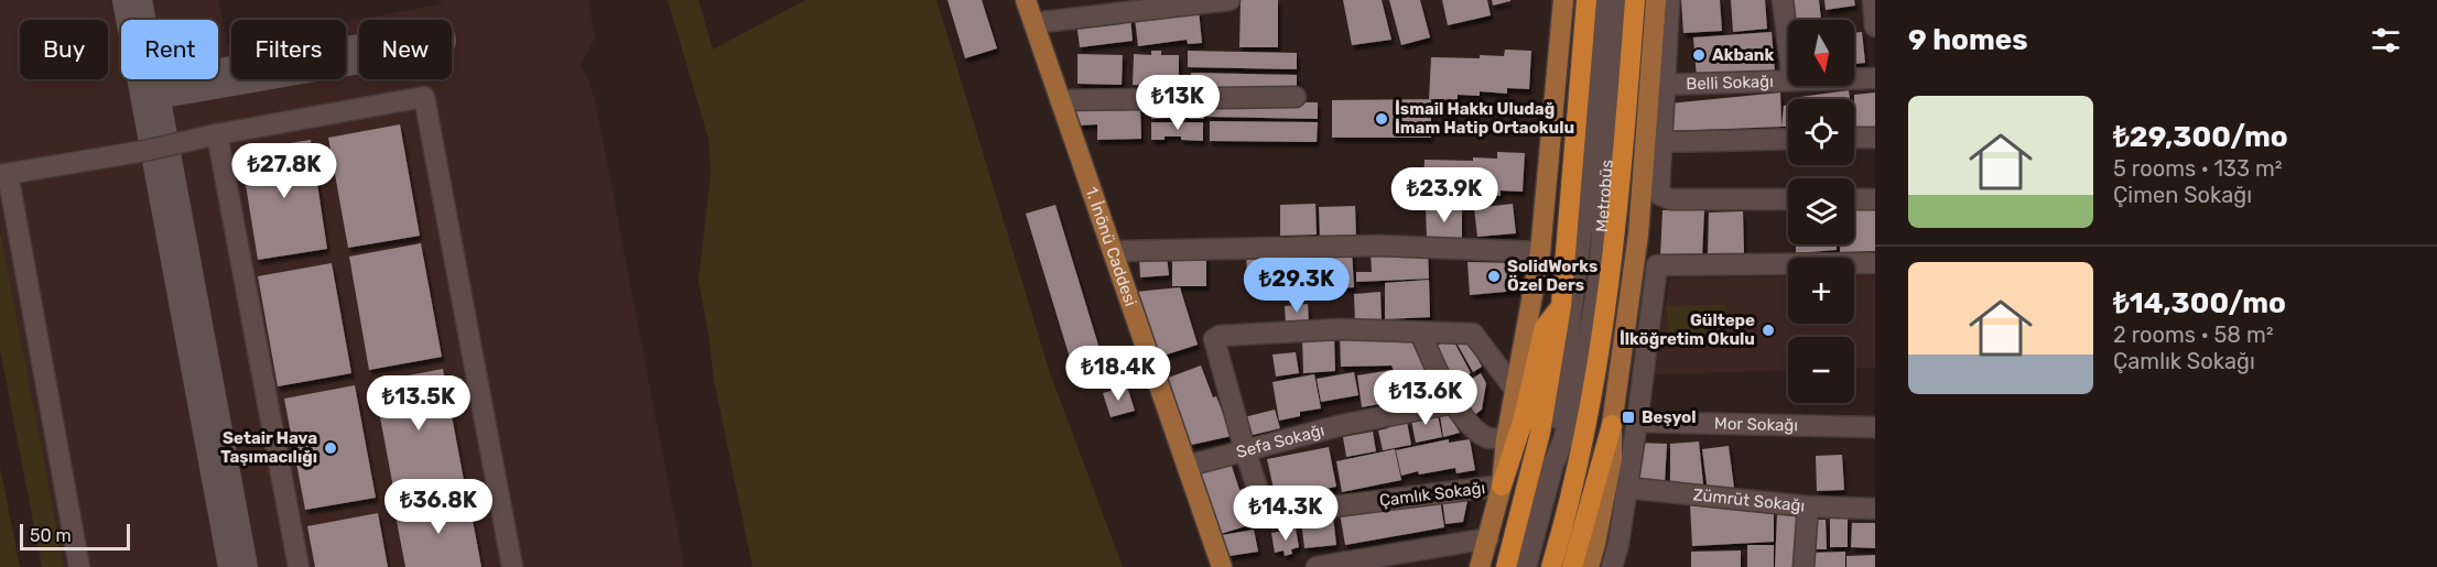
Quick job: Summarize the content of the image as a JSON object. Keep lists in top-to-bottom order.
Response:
{
  "streets": {
    "main road": ["1. İnönü Caddesi"],
    "street": [
      "Belli Sokağı",
      "Metrobüs",
      "Mor Sokağı",
      "Sefa Sokağı",
      "Çamlık Sokağı",
      "Zümrüt Sokağı"
    ]
  },
  "crossings": [
    ["1. İnönü Caddesi", "Sefa Sokağı"],
    ["Sefa Sokağı", "Çamlık Sokağı"]
  ],
  "places": {
    "other": [
      "Akbank",
      "İsmail Hakkı Uludağ İmam Hatip Ortaokulu",
      "SolidWorks Özel Ders",
      "Gültepe İlköğretim Okulu",
      "Setair Hava Taşımacılığı"
    ],
    "transit": ["Beşyol"]
  },
  "scale_bar": "50 m",
  "north": "bottom",
  "page": {
    "heading": "9 homes",
    "map_buttons": ["+", "−"],
    "chip": [
      "Buy",
      "Rent",
      "Filters",
      "New"
    ],
    "price": [
      "₺13K",
      "₺27.8K",
      "₺23.9K",
      "₺29.3K",
      "₺18.4K",
      "₺13.6K",
      "₺13.5K",
      "₺36.8K",
      "₺14.3K"
    ],
    "list": [
      {
        "name": "₺29,300/mo",
        "note": "5 rooms · 133 m² · Çimen Sokağı"
      },
      {
        "name": "₺14,300/mo",
        "note": "2 rooms · 58 m² · Çamlık Sokağı"
      }
    ],
    "scale": "50 m"
  }
}
